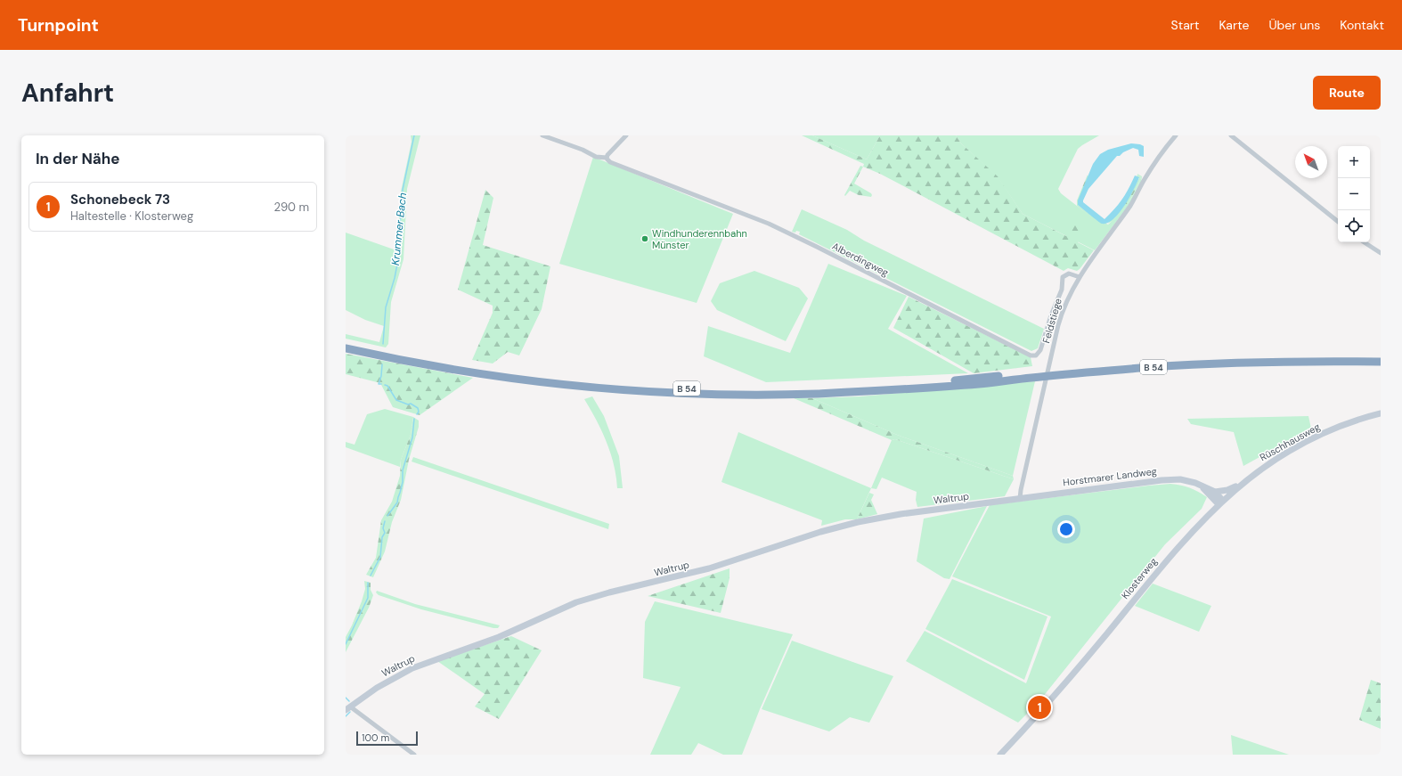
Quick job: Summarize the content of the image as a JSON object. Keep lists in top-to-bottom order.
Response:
{
  "streets": {
    "highway": ["B 54"],
    "main road": [
      "Rüschhausweg",
      "Horstmarer Landweg",
      "Waltrup",
      "Klosterweg"
    ],
    "street": ["Alberdingweg", "Feldstiege"]
  },
  "crossings": [
    ["Alberdingweg", "Feldstiege"],
    ["Feldstiege", "Horstmarer Landweg"],
    ["Feldstiege", "Waltrup"],
    ["Rüschhausweg", "Horstmarer Landweg"],
    ["Rüschhausweg", "Klosterweg"],
    ["Horstmarer Landweg", "Waltrup"],
    ["Horstmarer Landweg", "Klosterweg"]
  ],
  "water": ["Krummer Bach"],
  "places": ["Windhunderennbahn Münster"],
  "scale_bar": "100 m",
  "north": "top left",
  "page": {
    "header": "Turnpoint",
    "nav": [
      "Start",
      "Karte",
      "Über uns",
      "Kontakt"
    ],
    "buttons": "Route",
    "title": "Anfahrt",
    "heading": "In der Nähe",
    "map_buttons": ["+", "−"],
    "list": [
      {
        "mark": "1",
        "name": "Schonebeck 73",
        "note": "Haltestelle · Klosterweg",
        "value": "290 m"
      }
    ],
    "pins": "1",
    "scale": "100 m"
  }
}
